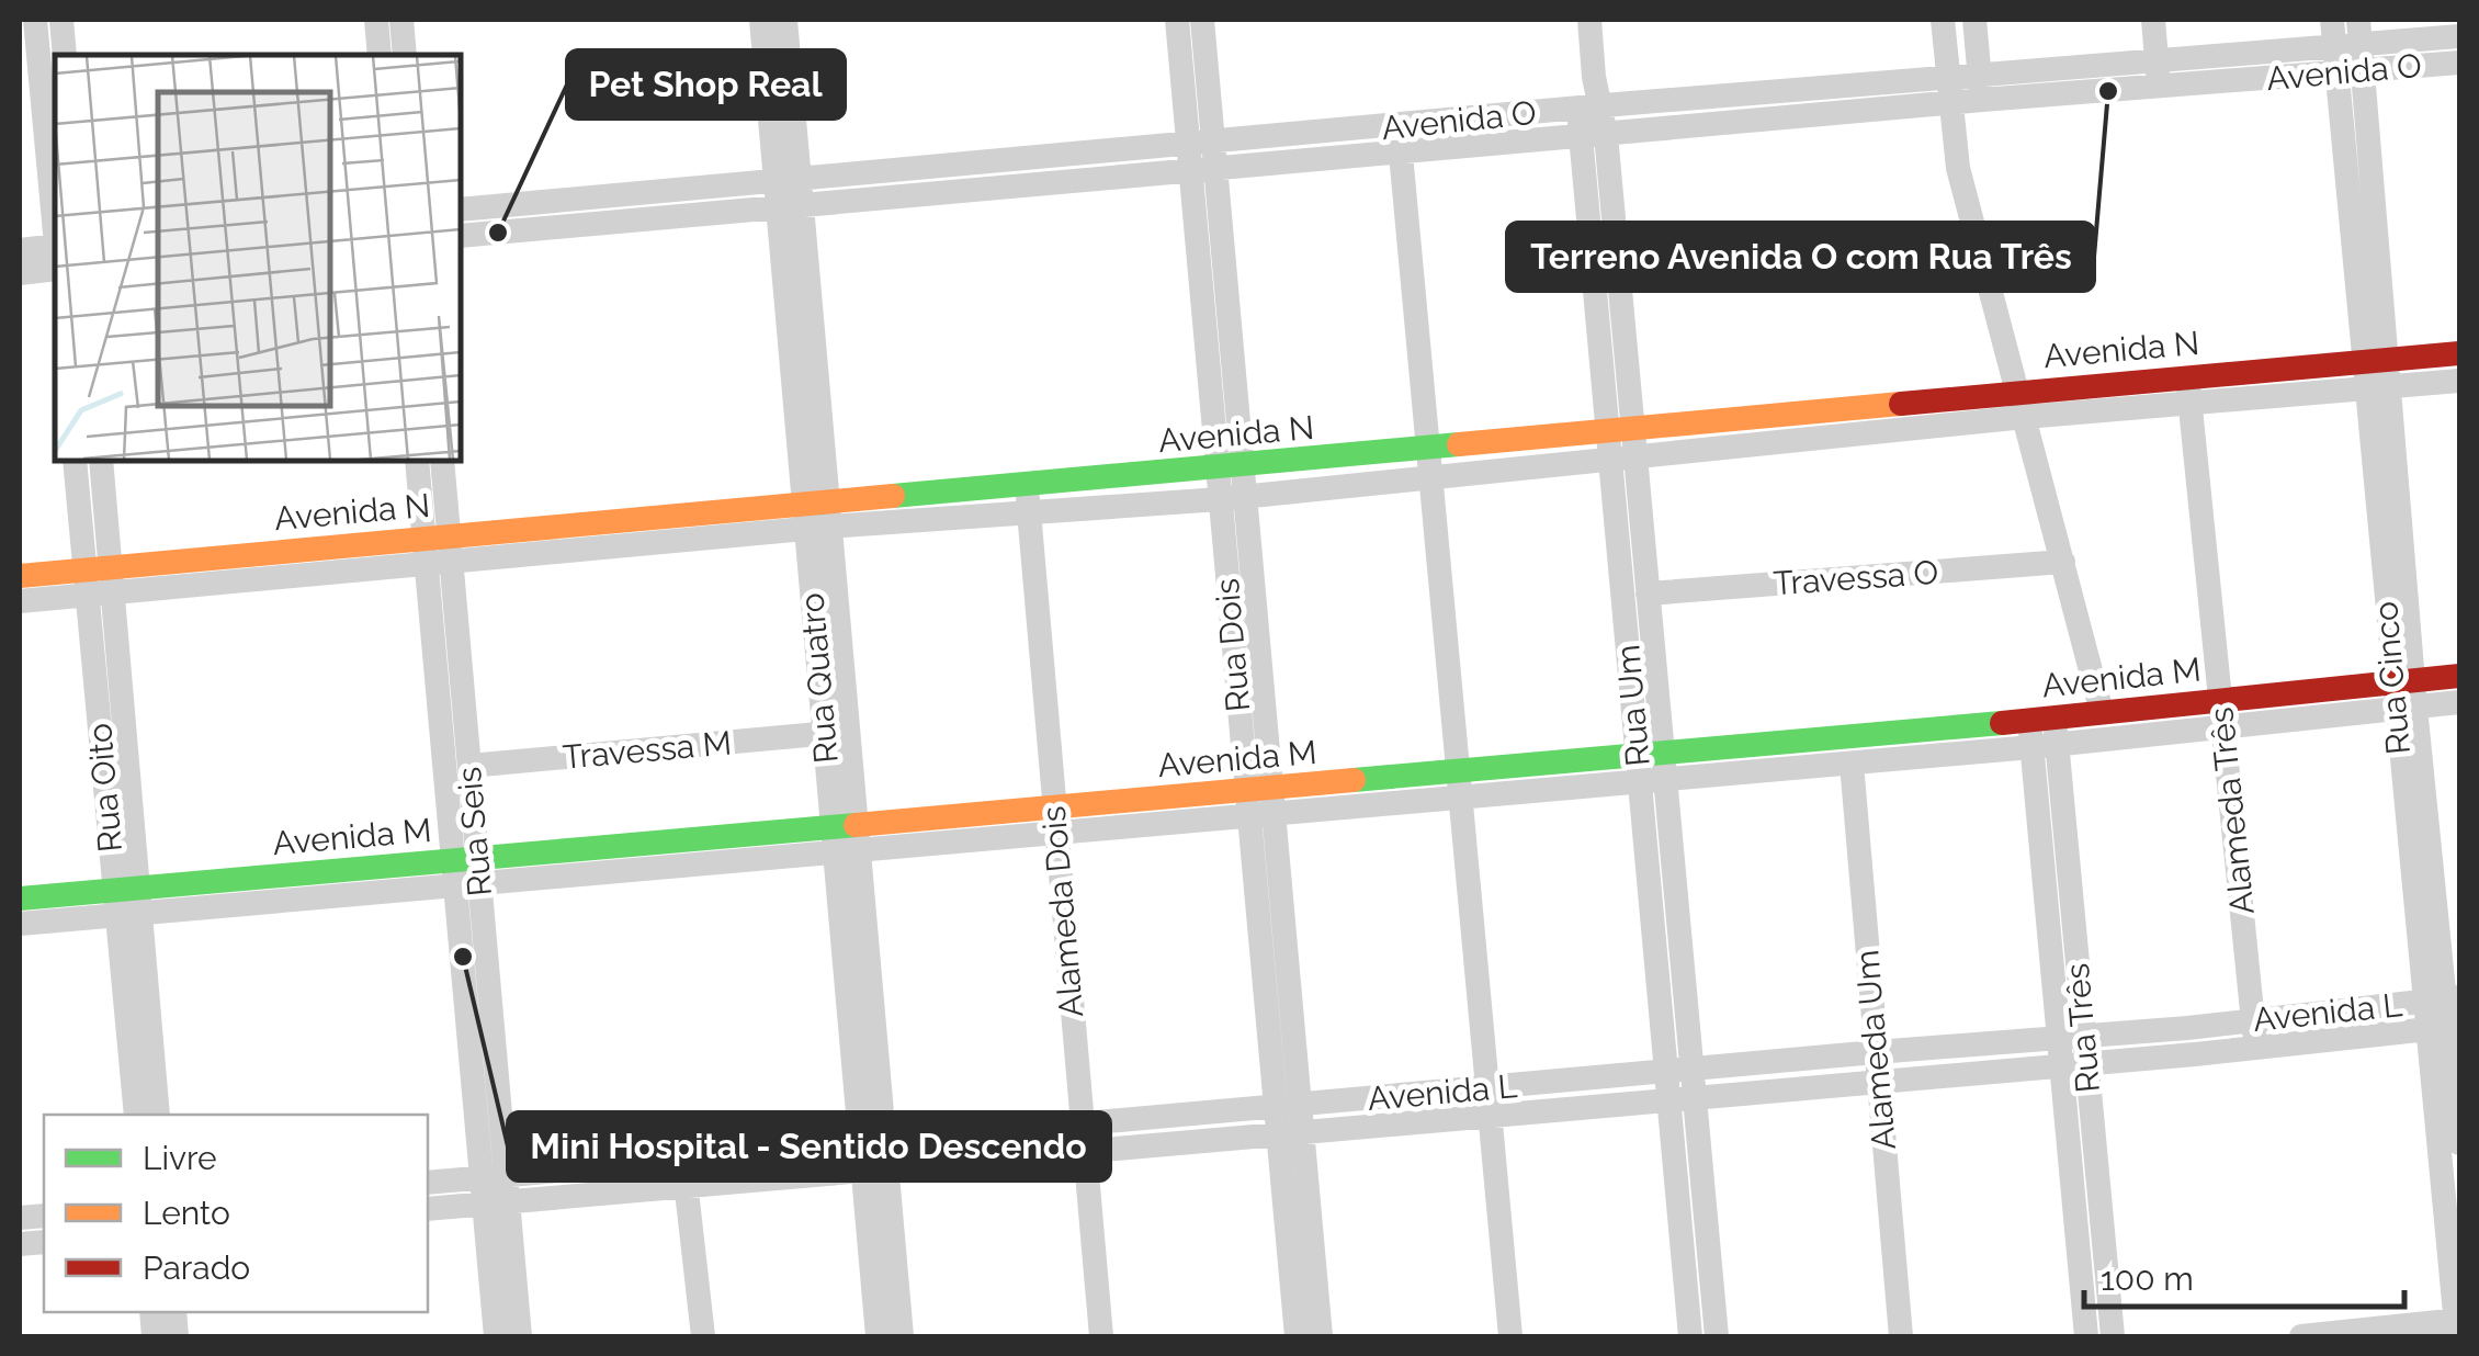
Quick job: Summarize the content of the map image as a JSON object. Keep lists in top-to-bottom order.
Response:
{
  "streets": {
    "street": [
      "Avenida O",
      "Avenida N",
      "Travessa O",
      "Rua Dois",
      "Rua Quatro",
      "Avenida M",
      "Rua Cinco",
      "Rua Um",
      "Travessa M",
      "Rua Oito",
      "Alameda Três",
      "Rua Seis",
      "Alameda Dois",
      "Avenida L",
      "Rua Três",
      "Alameda Um"
    ]
  },
  "crossings": [
    ["Avenida O", "Rua Dois"],
    ["Avenida O", "Rua Quatro"],
    ["Avenida O", "Rua Cinco"],
    ["Avenida O", "Rua Um"],
    ["Avenida N", "Rua Dois"],
    ["Avenida N", "Rua Quatro"],
    ["Avenida N", "Rua Cinco"],
    ["Avenida N", "Rua Um"],
    ["Avenida N", "Rua Oito"],
    ["Avenida N", "Alameda Três"],
    ["Avenida N", "Rua Seis"],
    ["Avenida N", "Alameda Dois"],
    ["Travessa O", "Rua Um"],
    ["Rua Dois", "Avenida M"],
    ["Rua Dois", "Avenida L"],
    ["Rua Quatro", "Avenida M"],
    ["Rua Quatro", "Travessa M"],
    ["Rua Quatro", "Avenida L"],
    ["Avenida M", "Rua Cinco"],
    ["Avenida M", "Rua Um"],
    ["Avenida M", "Rua Oito"],
    ["Avenida M", "Alameda Três"],
    ["Avenida M", "Rua Seis"],
    ["Avenida M", "Alameda Dois"],
    ["Avenida M", "Rua Três"],
    ["Avenida M", "Alameda Um"],
    ["Rua Cinco", "Avenida L"],
    ["Rua Um", "Avenida L"],
    ["Travessa M", "Rua Seis"],
    ["Alameda Três", "Avenida L"],
    ["Rua Seis", "Avenida L"],
    ["Alameda Dois", "Avenida L"],
    ["Avenida L", "Rua Três"],
    ["Avenida L", "Alameda Um"]
  ],
  "places": ["Terreno Avenida O com Rua Três", "Pet Shop Real", "Mini Hospital - Sentido Descendo"],
  "legend": ["Livre", "Lento", "Parado"],
  "scale_bar": "100 m"
}
